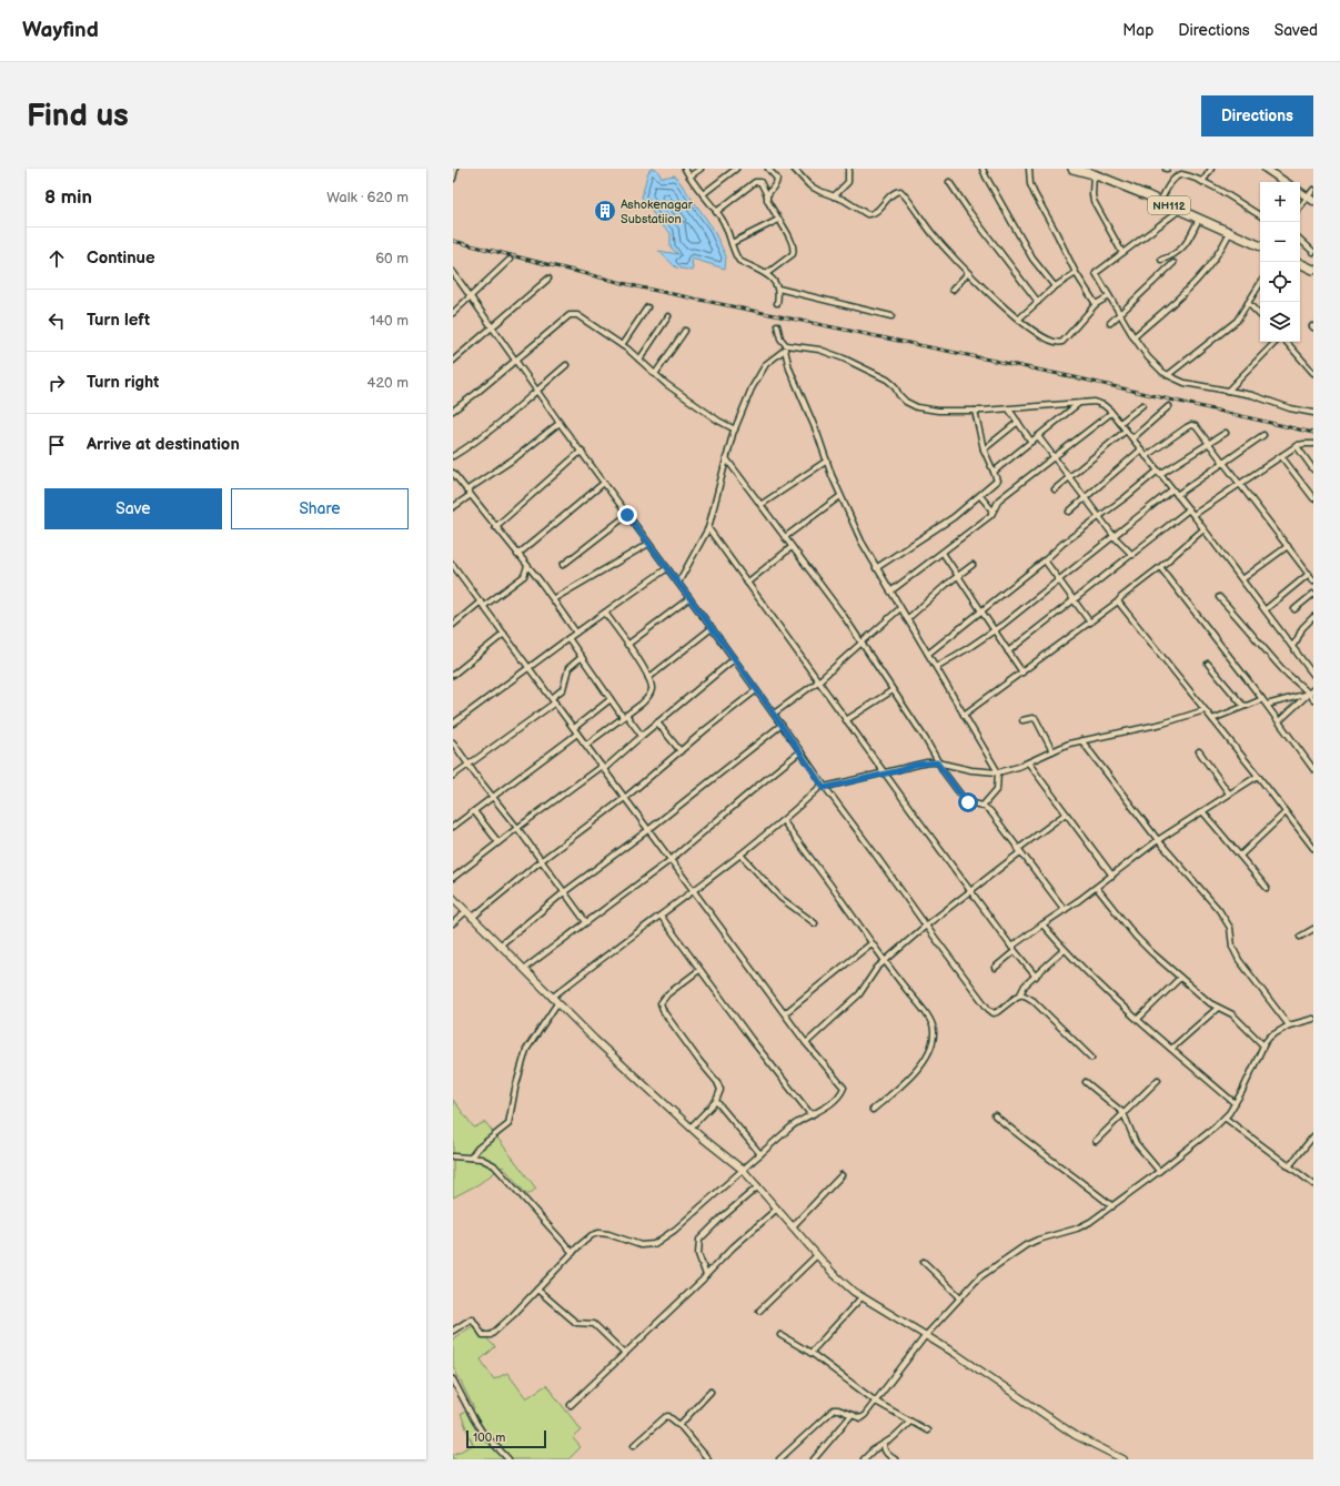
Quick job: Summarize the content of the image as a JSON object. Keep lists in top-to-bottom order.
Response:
{
  "streets": {
    "highway": ["NH112"]
  },
  "places": {
    "building": ["Ashokenagar Substatiion"]
  },
  "scale_bar": "100 m",
  "page": {
    "header": "Wayfind",
    "nav": ["Map", "Directions", "Saved"],
    "buttons": [
      "Directions",
      ["Save", "Share"]
    ],
    "title": "Find us",
    "heading": ["8 min", "Walk · 620 m"],
    "map_buttons": ["+", "−"],
    "list": [
      ["Continue", "60 m"],
      ["Turn left", "140 m"],
      ["Turn right", "420 m"],
      "Arrive at destination"
    ],
    "scale": "100 m"
  }
}
